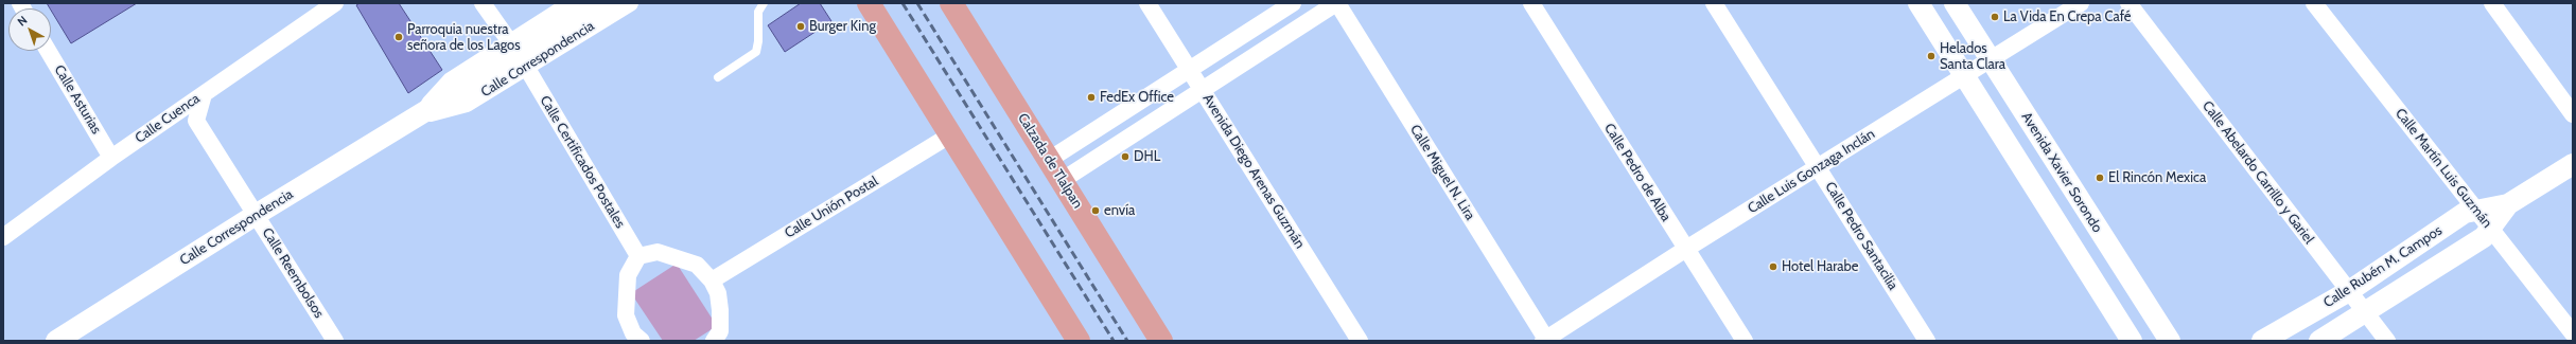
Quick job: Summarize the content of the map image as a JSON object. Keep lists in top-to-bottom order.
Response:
{
  "streets": {
    "highway": ["Calzada de Tlalpan"],
    "street": [
      "Calle Correspondencia",
      "Calle Asturias",
      "Calle Cuenca",
      "Calle Certificados Postales",
      "Calle Martín Luis Guzmán",
      "Avenida Diego Arenas Guzmán",
      "Calle Luis Gonzaga Inclán",
      "Calle Miguel N. Lira",
      "Calle Pedro de Alba",
      "Avenida Xavier Sorondo",
      "Calle Abelardo Carrillo y Gariel",
      "Calle Unión Postal",
      "Calle Pedro Santacilia",
      "Calle Rubén M. Campos",
      "Calle Reembolsos"
    ]
  },
  "crossings": [
    ["Calle Correspondencia", "Calle Certificados Postales"],
    ["Calle Correspondencia", "Calle Reembolsos"],
    ["Calle Asturias", "Calle Cuenca"],
    ["Calle Cuenca", "Calle Reembolsos"],
    ["Calle Martín Luis Guzmán", "Calle Rubén M. Campos"],
    ["Calle Luis Gonzaga Inclán", "Calle Miguel N. Lira"],
    ["Calle Luis Gonzaga Inclán", "Calle Pedro de Alba"],
    ["Calle Luis Gonzaga Inclán", "Avenida Xavier Sorondo"],
    ["Calle Luis Gonzaga Inclán", "Calle Pedro Santacilia"],
    ["Calle Abelardo Carrillo y Gariel", "Calle Rubén M. Campos"]
  ],
  "places": [
    "La Vida En Crepa Café",
    "Burger King",
    "Parroquia nuestra señora de los Lagos",
    "Helados Santa Clara",
    "FedEx Office",
    "DHL",
    "El Rincón Mexica",
    "envía",
    "Hotel Harabe"
  ],
  "north": "top left"
}
